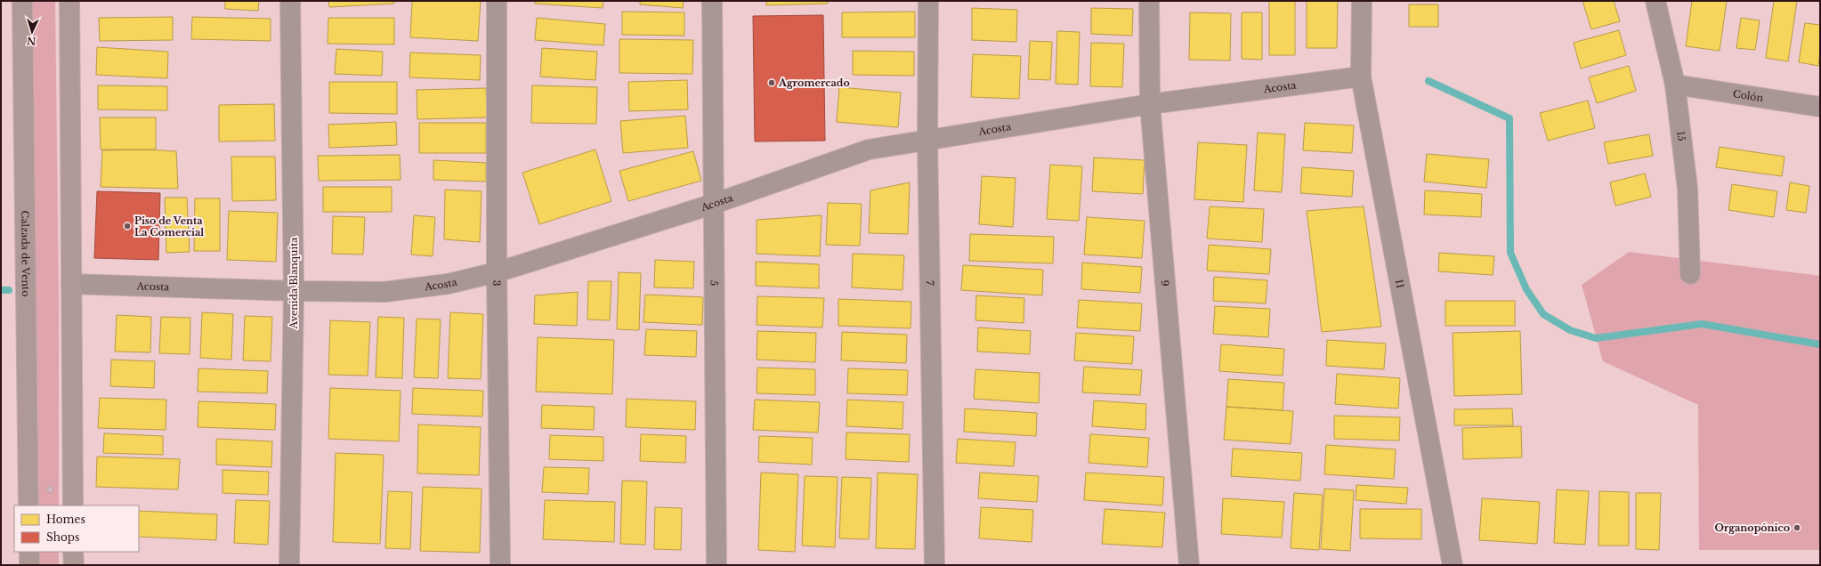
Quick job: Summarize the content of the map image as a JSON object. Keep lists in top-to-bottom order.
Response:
{
  "streets": {
    "main road": ["Calzada de Vento"],
    "street": [
      "Acosta",
      "Colón",
      "15",
      "Avenida Blanquita",
      "3",
      "5",
      "7",
      "9",
      "11"
    ]
  },
  "crossings": [
    ["Acosta", "Avenida Blanquita"],
    ["Acosta", "3"],
    ["Acosta", "5"],
    ["Acosta", "7"],
    ["Acosta", "9"],
    ["Acosta", "11"],
    ["Colón", "15"]
  ],
  "places": ["Agromercado", "Piso de Venta La Comercial", "Organopónico"],
  "legend": ["Homes", "Shops"],
  "north": "bottom"
}
